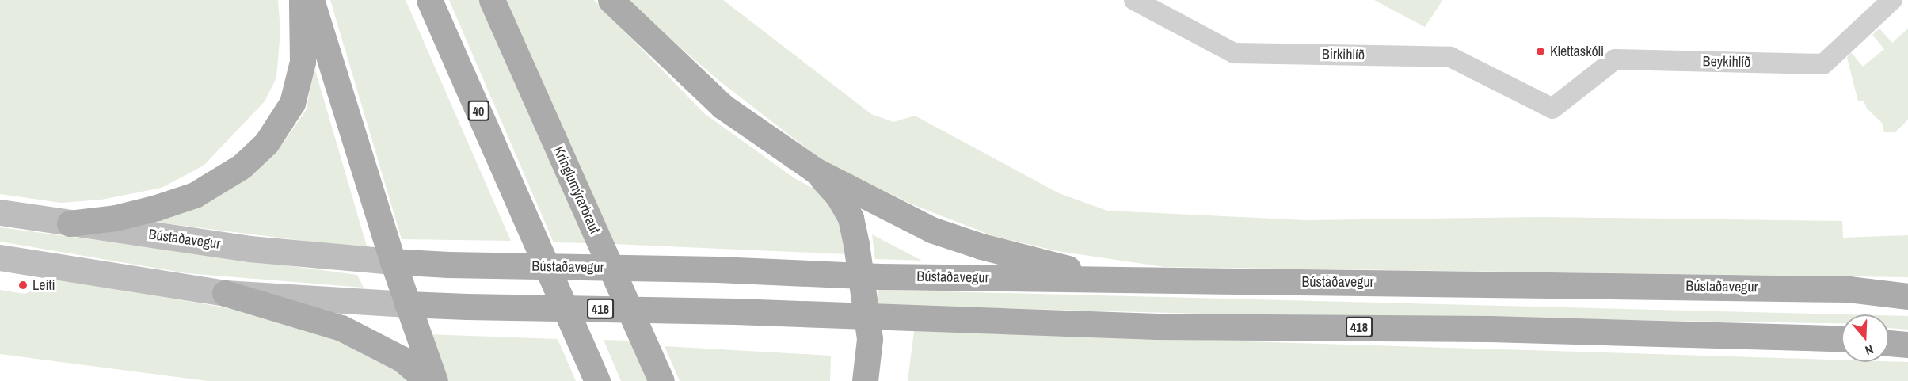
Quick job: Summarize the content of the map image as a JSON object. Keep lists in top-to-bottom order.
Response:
{
  "streets": {
    "main road": [
      "40",
      "Kringlumýrarbraut",
      "Bústaðavegur",
      "418"
    ],
    "street": ["Birkihlíð", "Beykihlíð"]
  },
  "crossings": [
    ["Birkihlíð", "Beykihlíð"]
  ],
  "places": ["Klettaskóli", "Leiti"],
  "north": "bottom"
}
